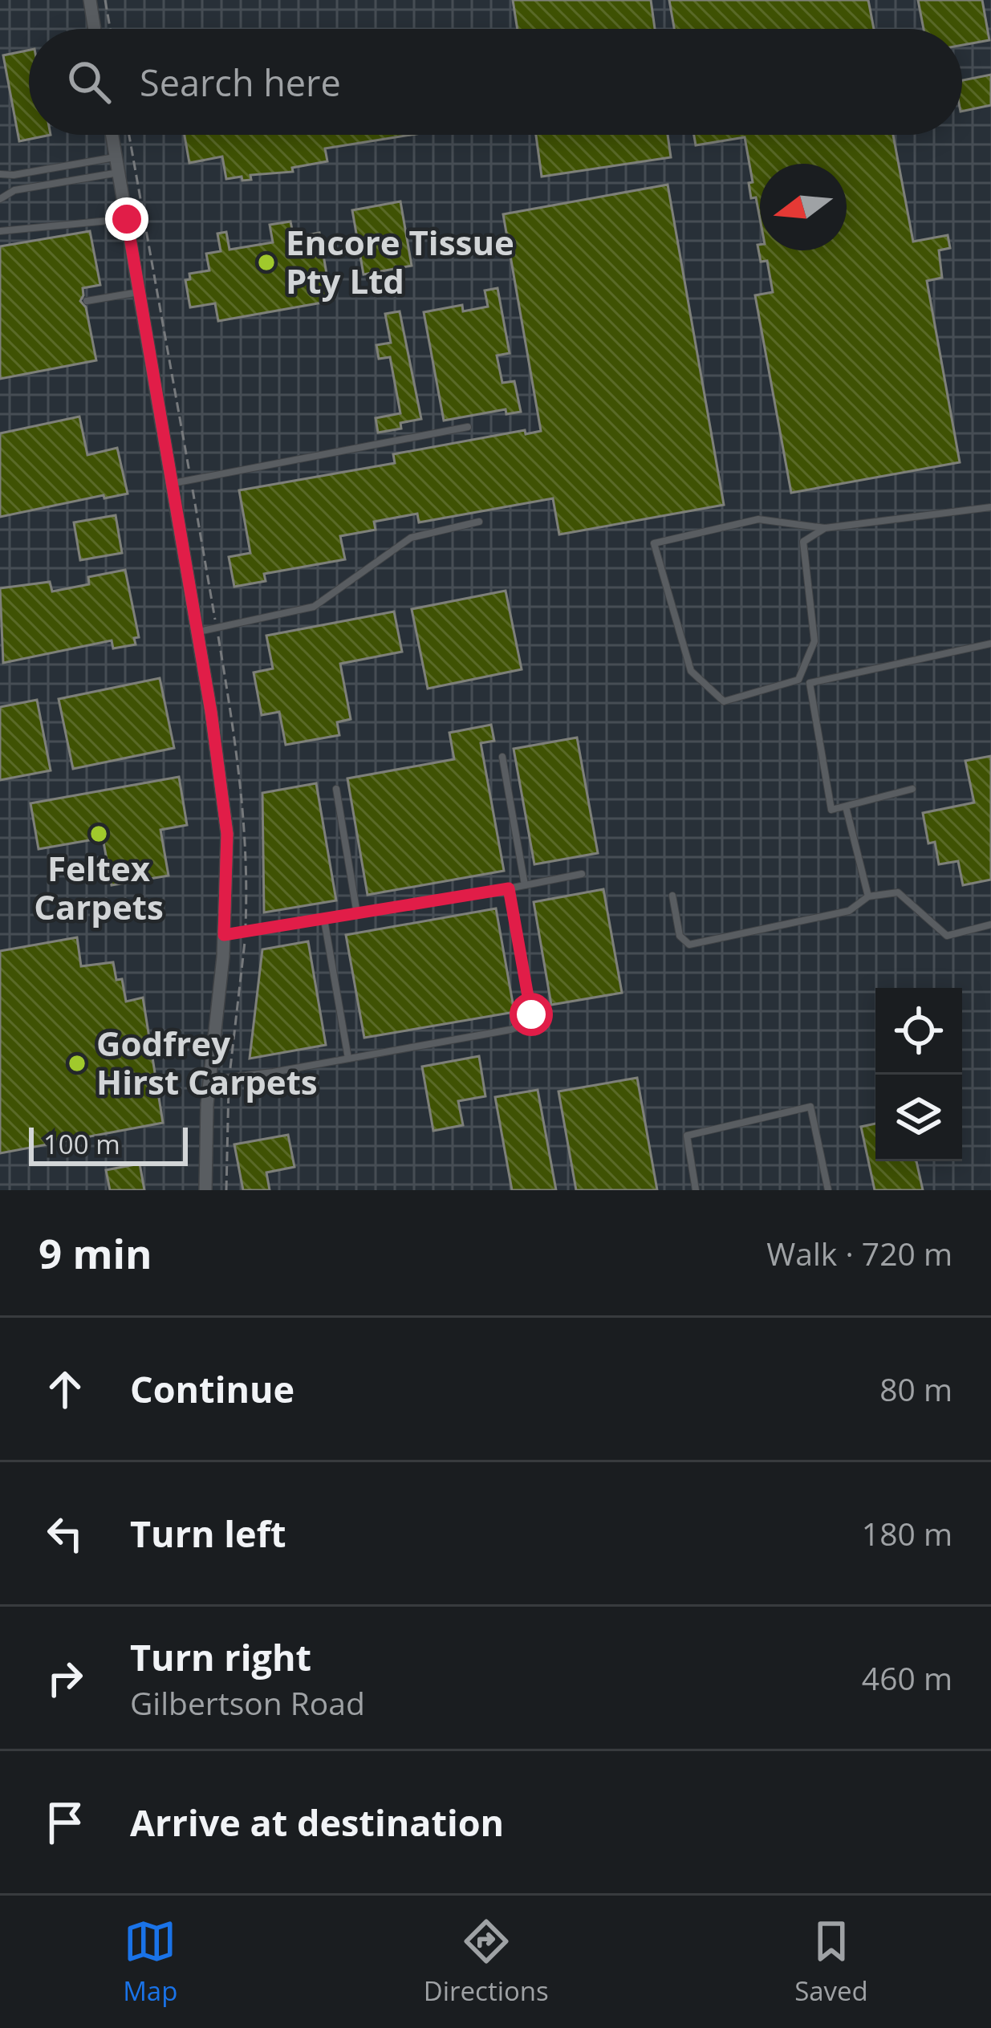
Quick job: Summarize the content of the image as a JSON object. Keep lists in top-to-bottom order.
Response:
{
  "places": ["Encore Tissue Pty Ltd", "Feltex Carpets", "Godfrey Hirst Carpets"],
  "scale_bar": "100 m",
  "north": "left",
  "page": {
    "search": "Search here",
    "scale": "100 m",
    "heading": ["9 min", "Walk · 720 m"],
    "list": [
      ["Continue", "80 m"],
      ["Turn left", "180 m"],
      ["Turn right", "Gilbertson Road", "460 m"],
      "Arrive at destination"
    ],
    "nav": ["Map", "Directions", "Saved"]
  }
}
